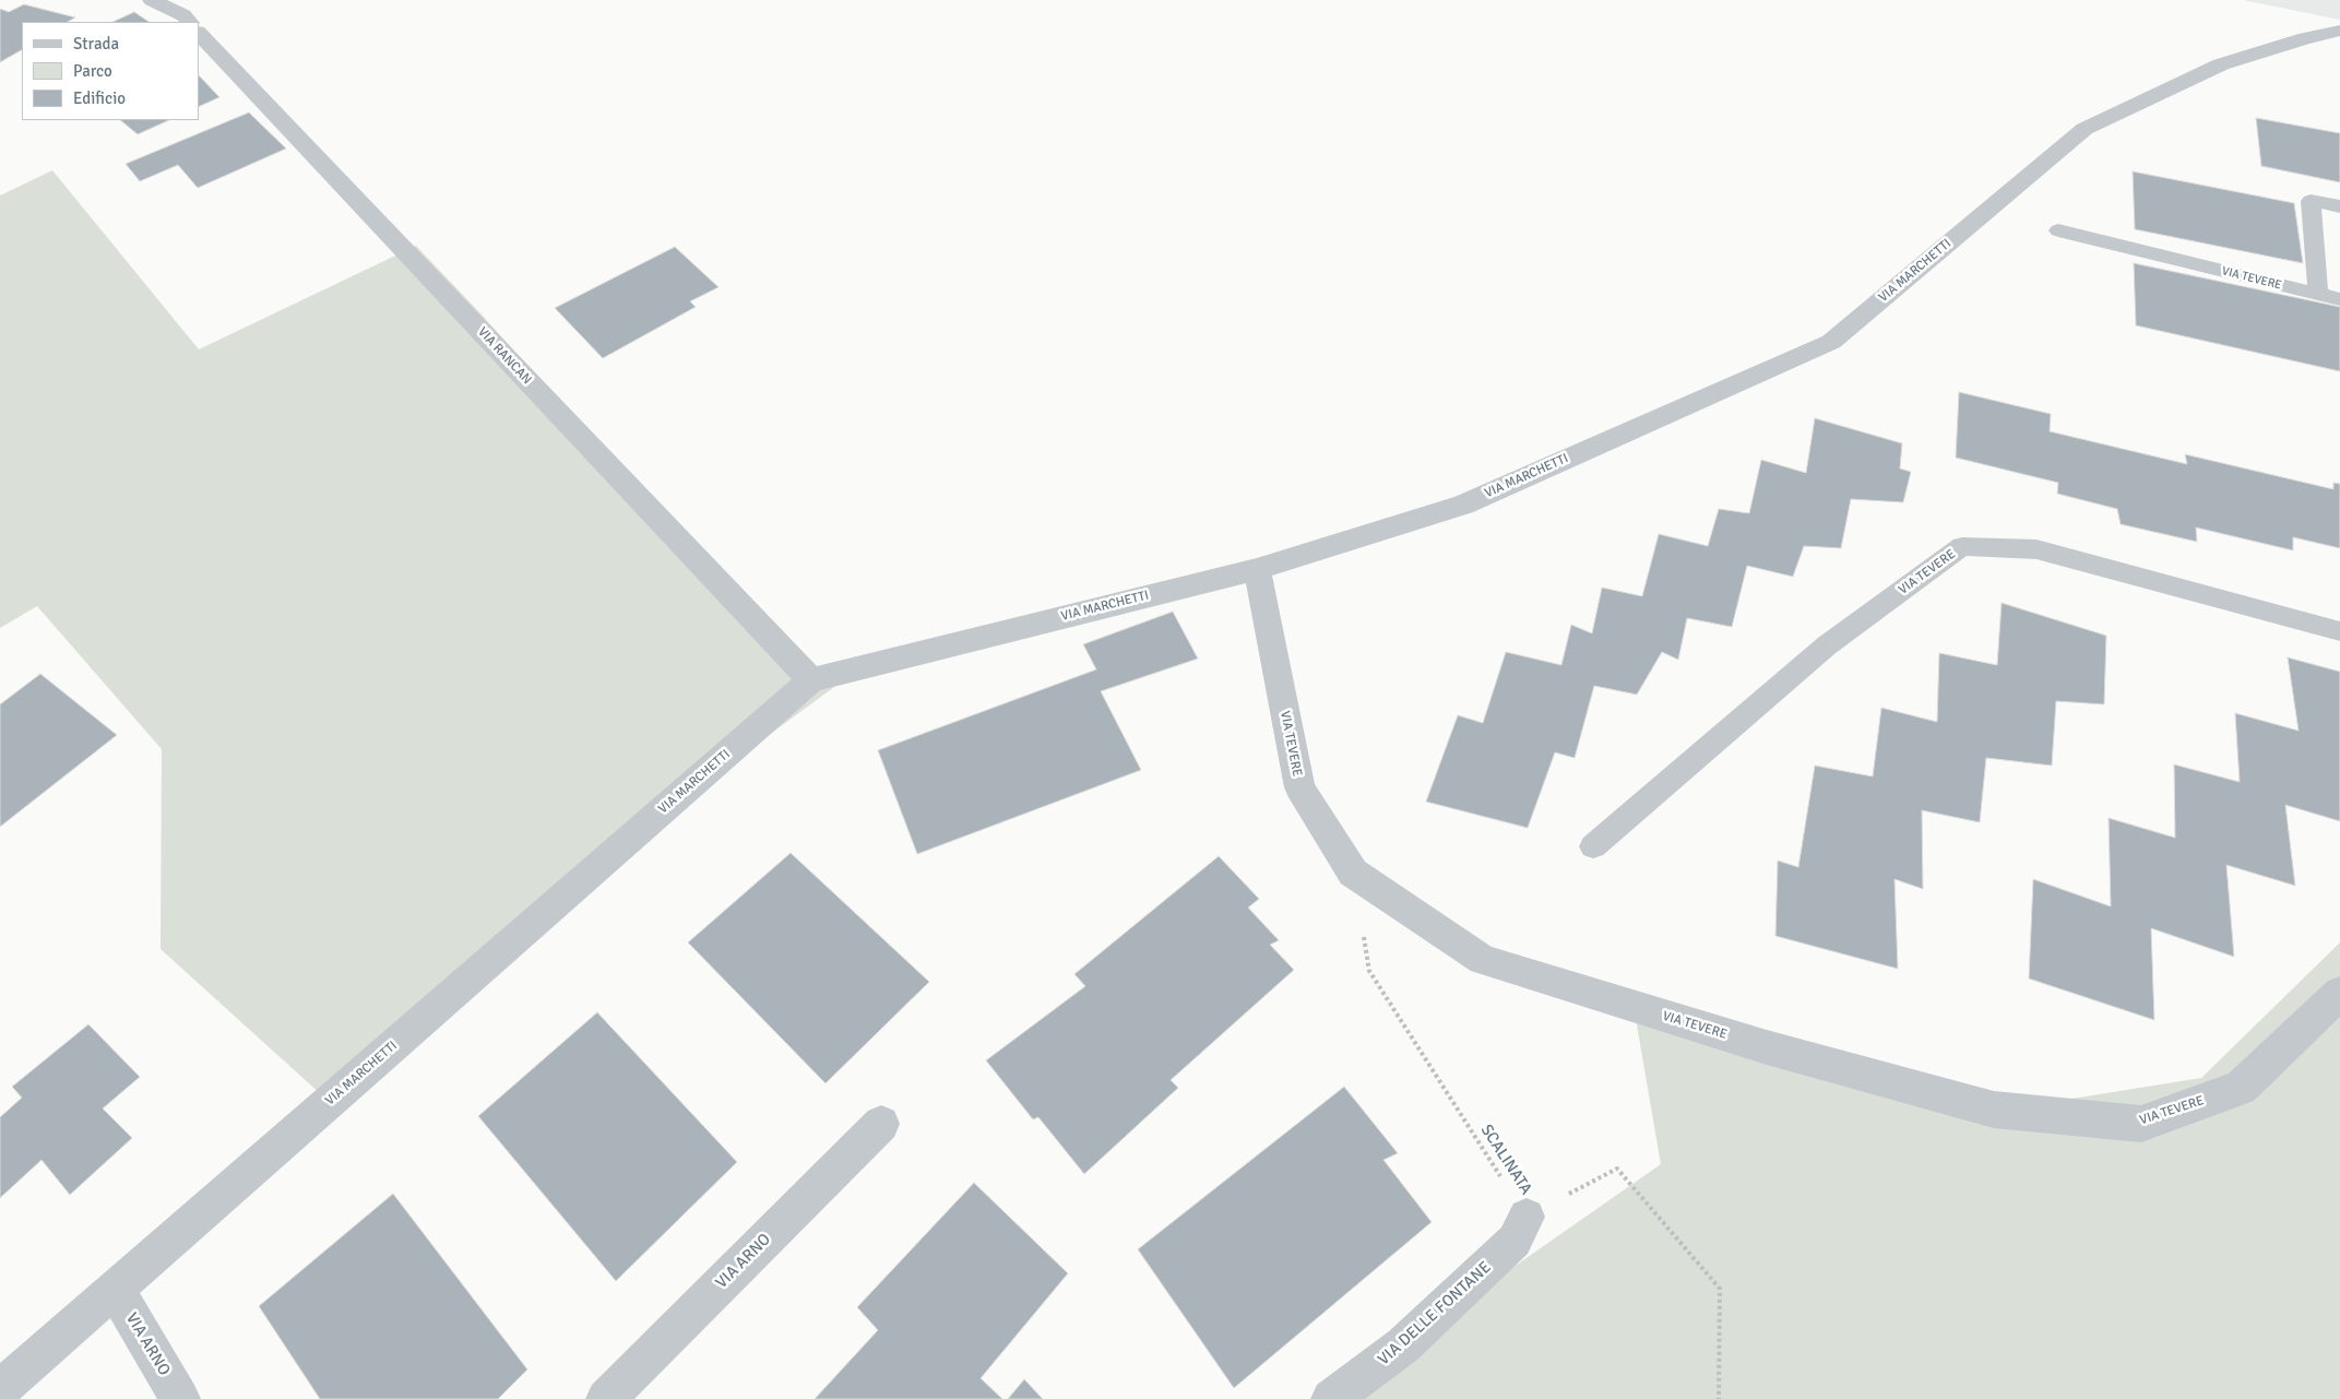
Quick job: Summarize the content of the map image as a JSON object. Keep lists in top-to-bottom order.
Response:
{
  "streets": {
    "street": [
      "VIA MARCHETTI",
      "VIA TEVERE",
      "VIA RANCAN",
      "VIA ARNO",
      "VIA DELLE FONTANE"
    ],
    "path": ["SCALINATA"]
  },
  "crossings": [
    ["VIA MARCHETTI", "VIA TEVERE"],
    ["VIA MARCHETTI", "VIA RANCAN"],
    ["VIA MARCHETTI", "VIA ARNO"],
    ["VIA TEVERE", "SCALINATA"],
    ["SCALINATA", "VIA DELLE FONTANE"]
  ],
  "legend": ["Strada", "Parco", "Edificio"]
}
